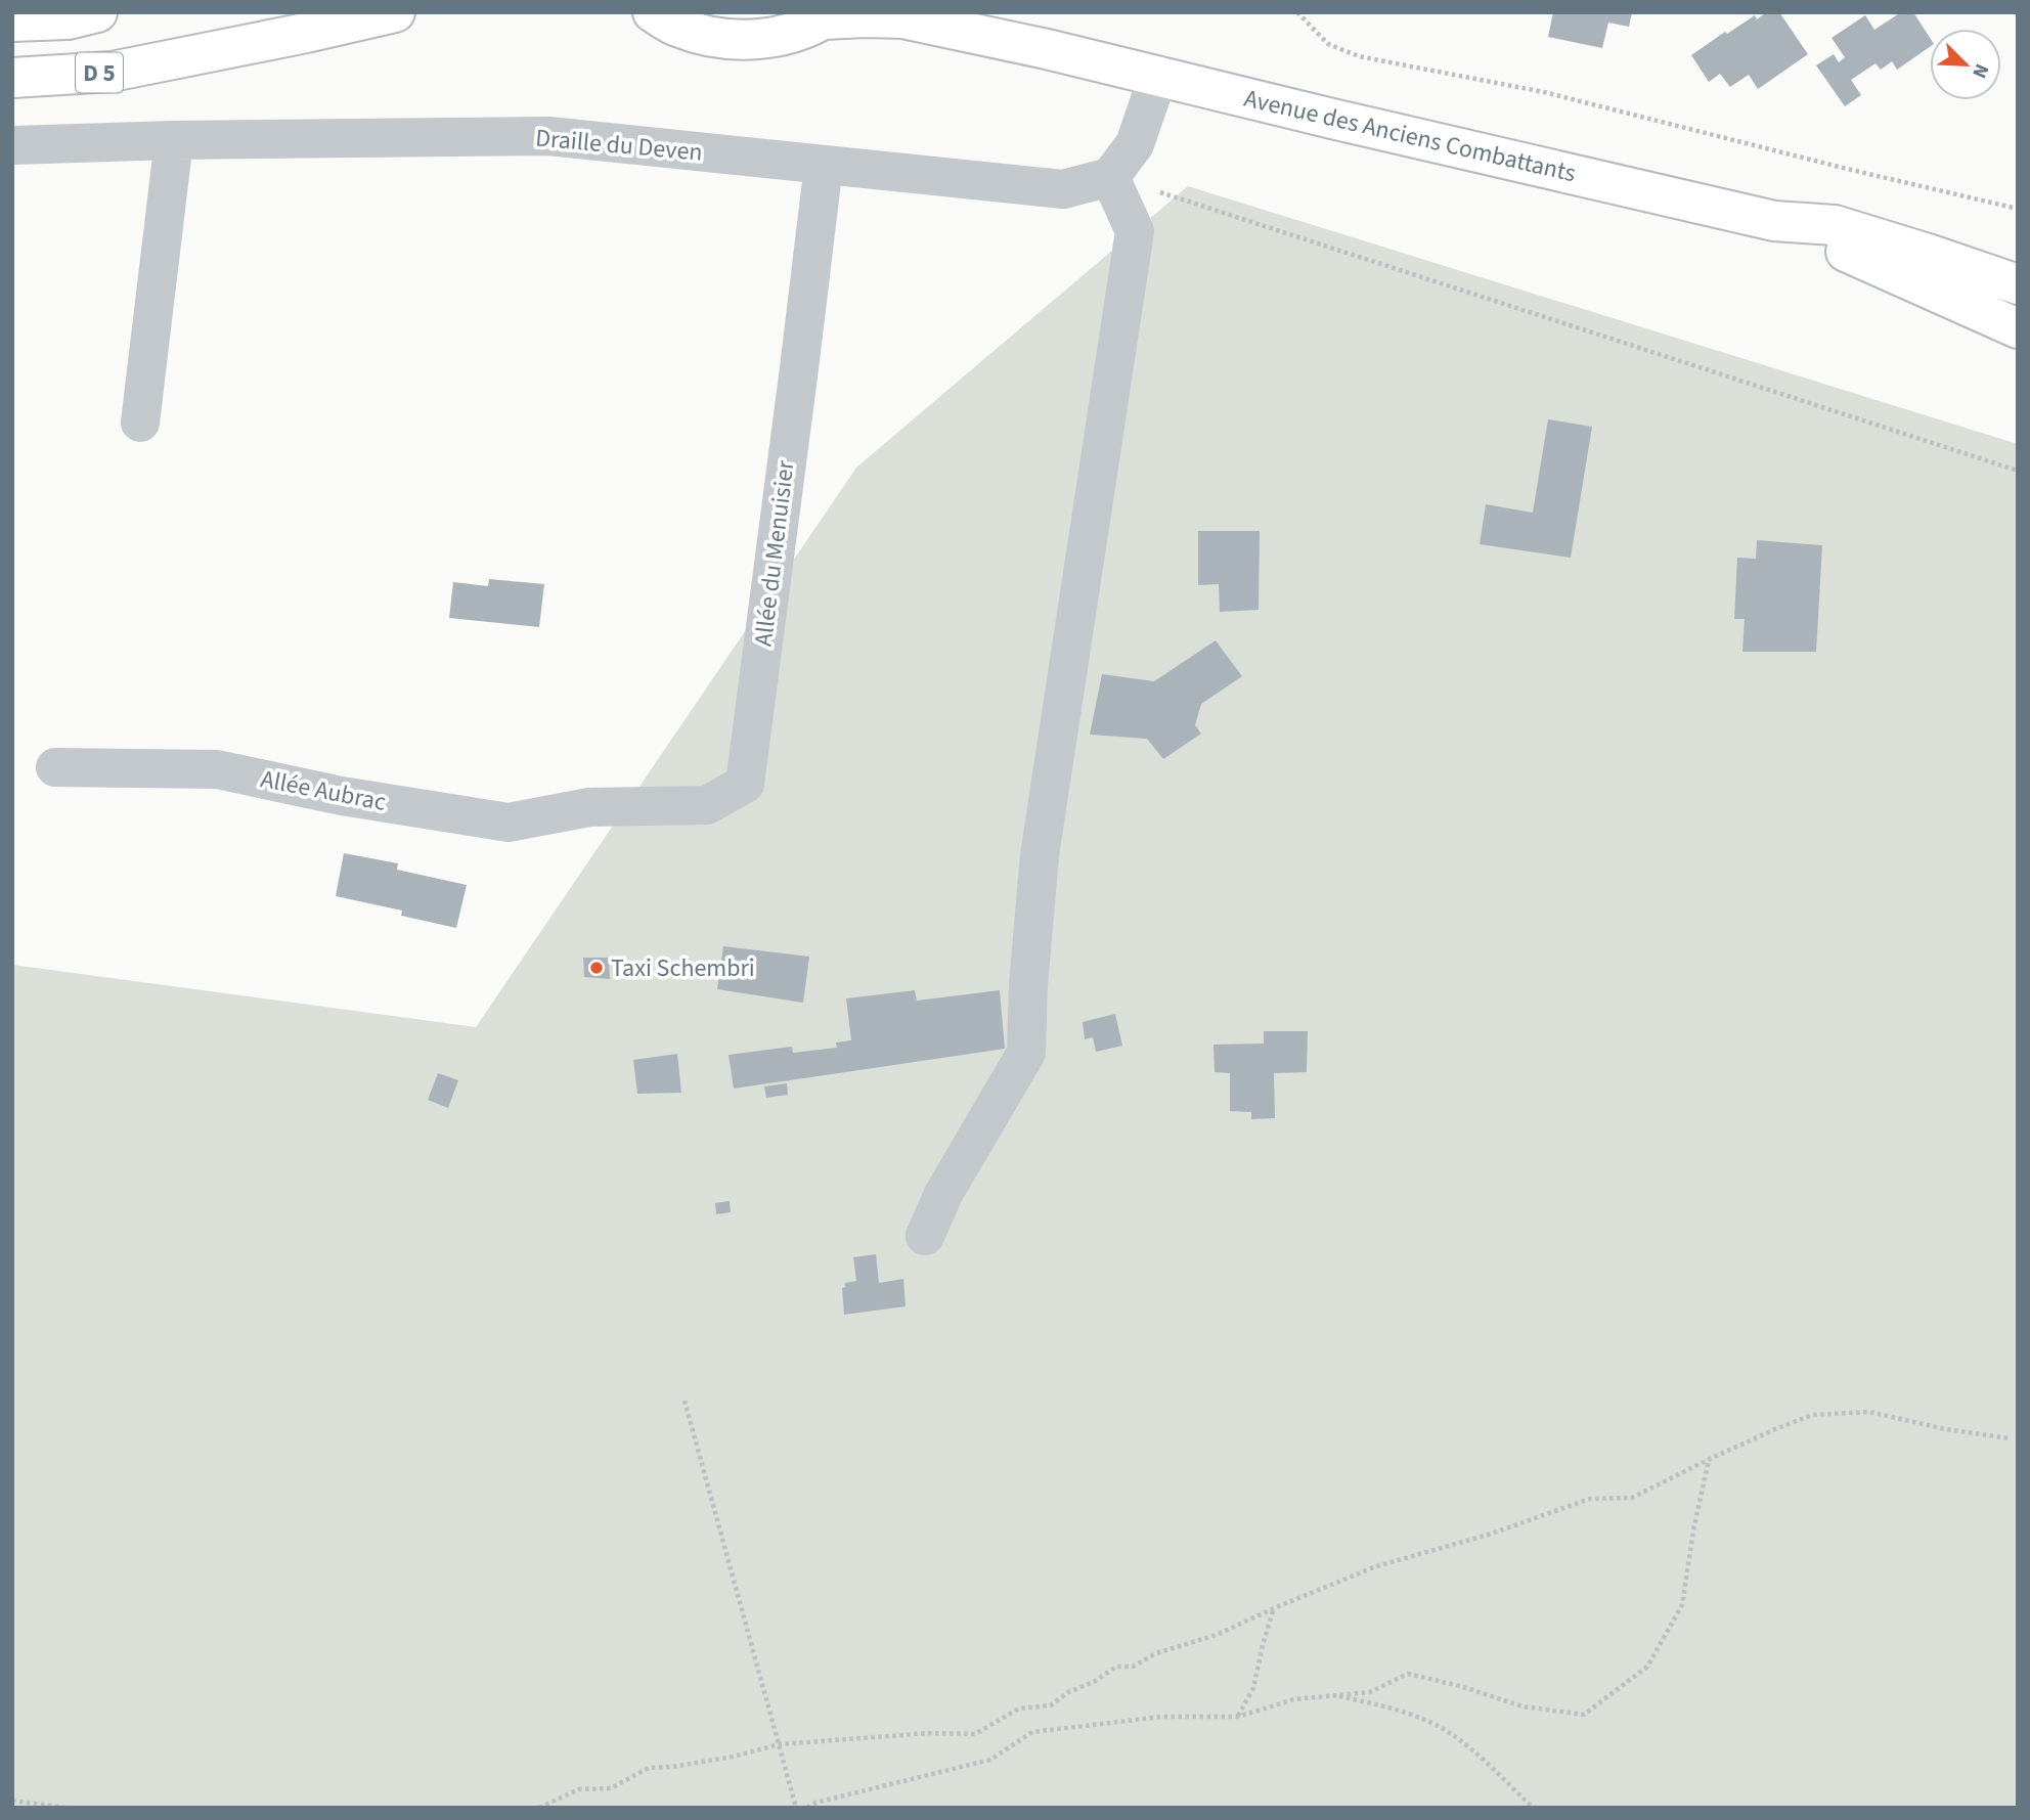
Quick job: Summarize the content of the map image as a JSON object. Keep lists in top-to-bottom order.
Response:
{
  "streets": {
    "main road": ["D 5", "Avenue des Anciens Combattants"],
    "street": ["Draille du Deven", "Allée du Menuisier", "Allée Aubrac"]
  },
  "crossings": [
    ["Draille du Deven", "Allée du Menuisier"],
    ["Allée du Menuisier", "Allée Aubrac"]
  ],
  "places": ["Taxi Schembri"],
  "north": "bottom right"
}
